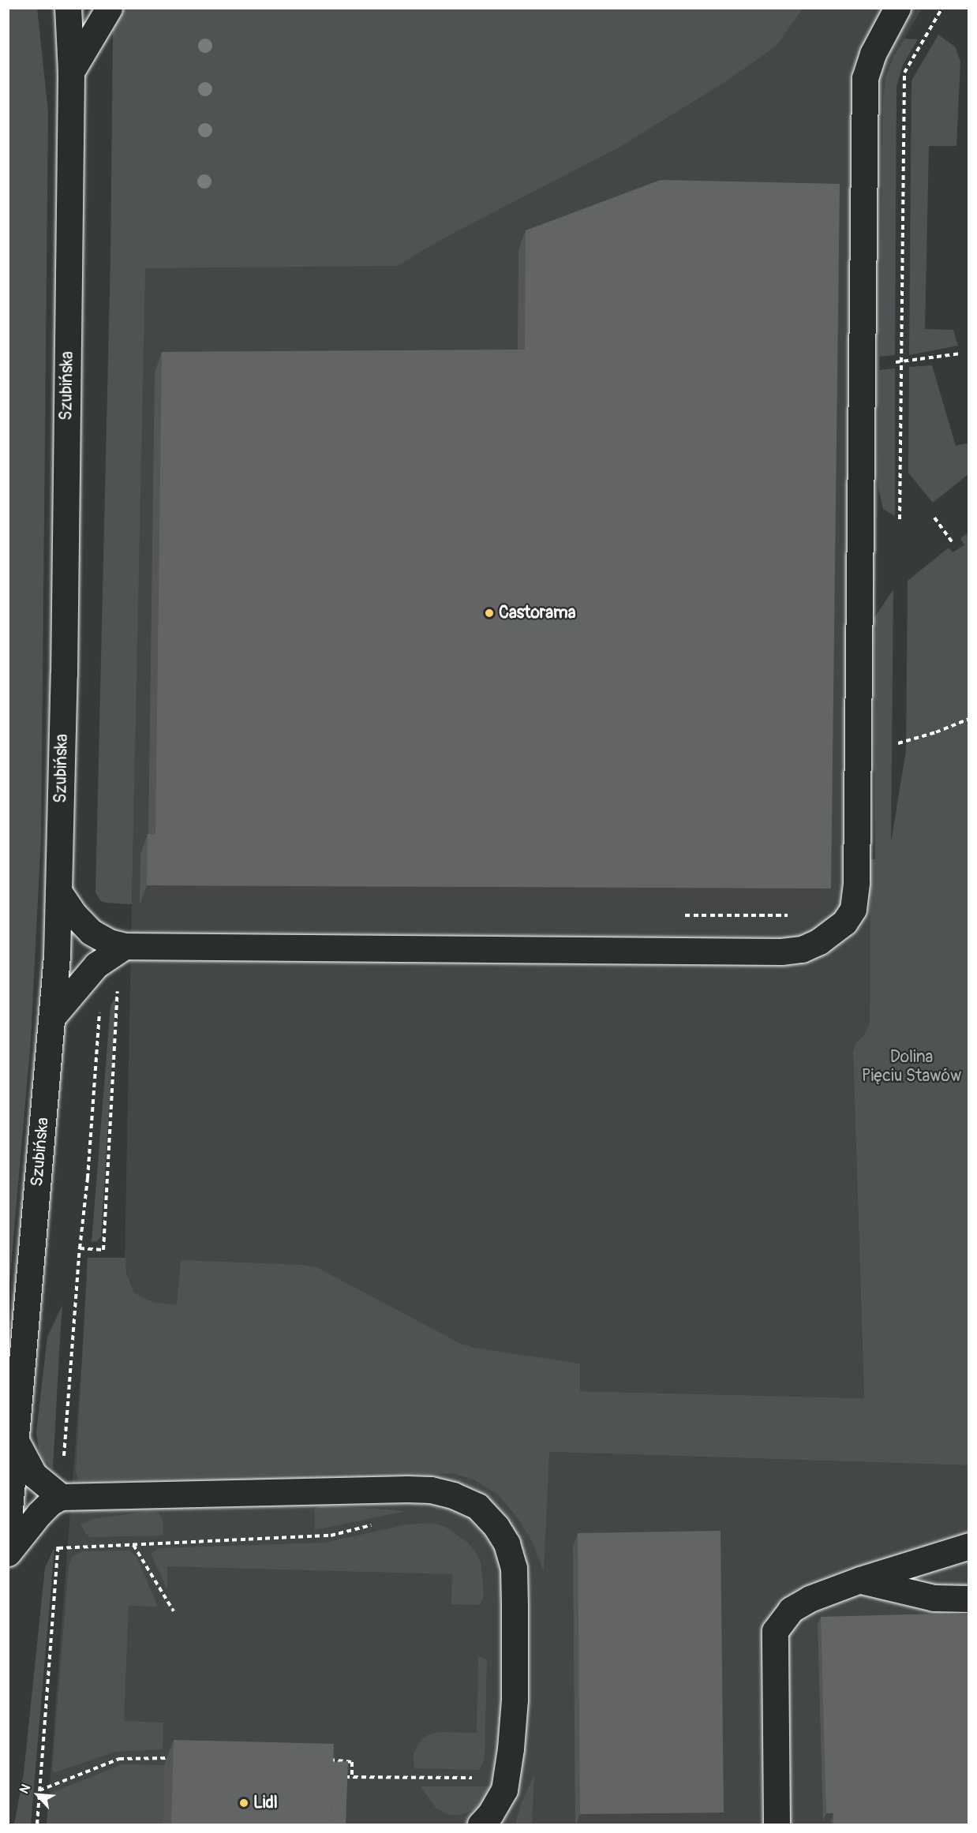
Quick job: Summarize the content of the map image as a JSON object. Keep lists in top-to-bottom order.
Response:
{
  "streets": {
    "main road": ["Szubińska"]
  },
  "parks": ["Dolina Pięciu Stawów"],
  "places": ["Castorama", "Lidl"],
  "north": "top left"
}
